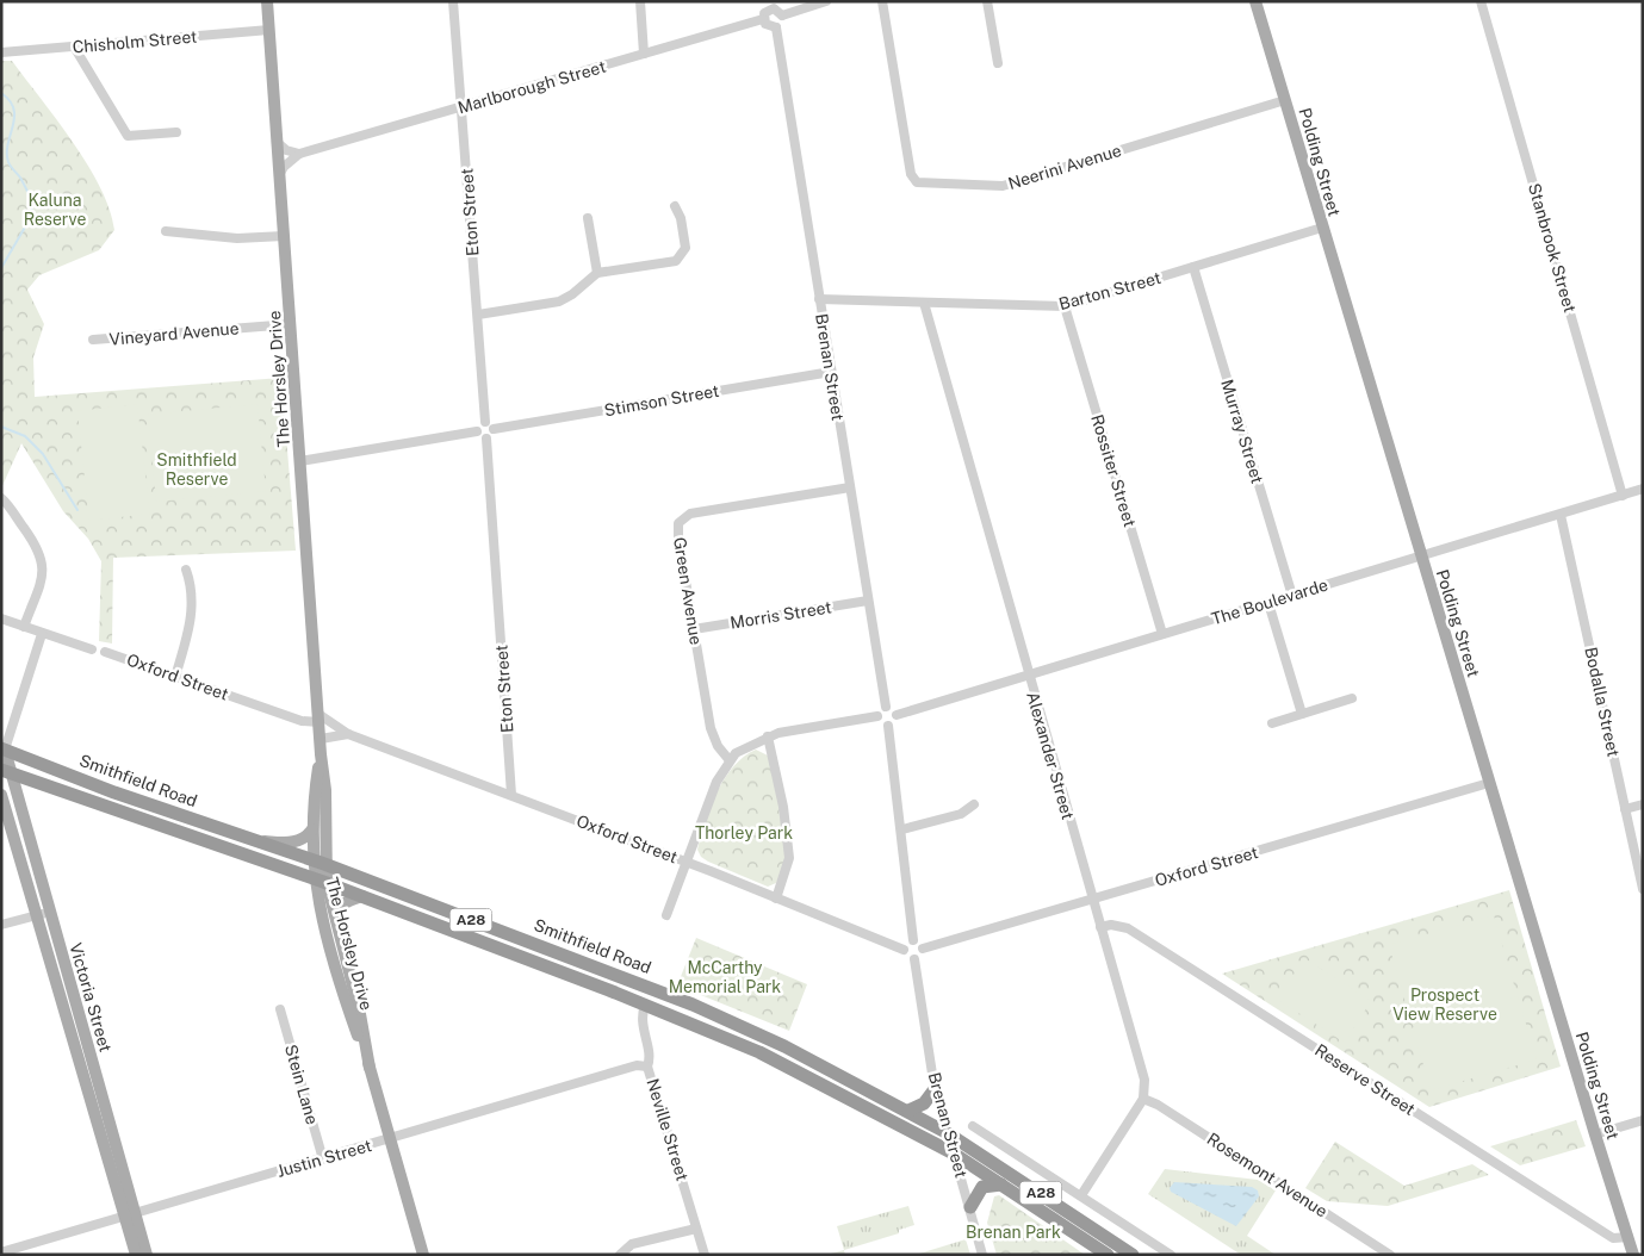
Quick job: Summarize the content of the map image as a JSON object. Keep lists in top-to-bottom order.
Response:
{
  "streets": {
    "highway": ["Smithfield Road", "A28"],
    "main road": ["Polding Street", "The Horsley Drive", "Victoria Street"],
    "street": [
      "Chisholm Street",
      "Marlborough Street",
      "Neerini Avenue",
      "Eton Street",
      "Stanbrook Street",
      "Barton Street",
      "Vineyard Avenue",
      "Brenan Street",
      "Stimson Street",
      "Murray Street",
      "Rossiter Street",
      "Green Avenue",
      "The Boulevarde",
      "Morris Street",
      "Oxford Street",
      "Bodalla Street",
      "Alexander Street",
      "Reserve Street",
      "Stein Lane",
      "Neville Street",
      "Justin Street",
      "Rosemont Avenue"
    ]
  },
  "crossings": [
    ["Chisholm Street", "The Horsley Drive"],
    ["Marlborough Street", "Eton Street"],
    ["Marlborough Street", "Brenan Street"],
    ["Polding Street", "Neerini Avenue"],
    ["Polding Street", "Barton Street"],
    ["Polding Street", "The Boulevarde"],
    ["Polding Street", "Oxford Street"],
    ["Polding Street", "Reserve Street"],
    ["Eton Street", "Stimson Street"],
    ["Eton Street", "Oxford Street"],
    ["Stanbrook Street", "The Boulevarde"],
    ["Barton Street", "Brenan Street"],
    ["Barton Street", "Murray Street"],
    ["Barton Street", "Rossiter Street"],
    ["Barton Street", "Alexander Street"],
    ["Vineyard Avenue", "The Horsley Drive"],
    ["Brenan Street", "Stimson Street"],
    ["Brenan Street", "Green Avenue"],
    ["Brenan Street", "The Boulevarde"],
    ["Brenan Street", "Morris Street"],
    ["Brenan Street", "Oxford Street"],
    ["Brenan Street", "Smithfield Road"],
    ["The Horsley Drive", "Oxford Street"],
    ["The Horsley Drive", "Smithfield Road"],
    ["The Horsley Drive", "Justin Street"],
    ["Murray Street", "The Boulevarde"],
    ["Rossiter Street", "The Boulevarde"],
    ["Green Avenue", "Morris Street"],
    ["The Boulevarde", "Bodalla Street"],
    ["The Boulevarde", "Alexander Street"],
    ["Oxford Street", "Alexander Street"],
    ["Alexander Street", "Reserve Street"],
    ["Alexander Street", "Rosemont Avenue"],
    ["Smithfield Road", "Victoria Street"],
    ["Smithfield Road", "Neville Street"],
    ["Victoria Street", "Justin Street"],
    ["Stein Lane", "Justin Street"],
    ["Neville Street", "Justin Street"]
  ],
  "parks": [
    "Kaluna Reserve",
    "Smithfield Reserve",
    "Thorley Park",
    "McCarthy Memorial Park",
    "Prospect View Reserve",
    "Brenan Park"
  ]
}
